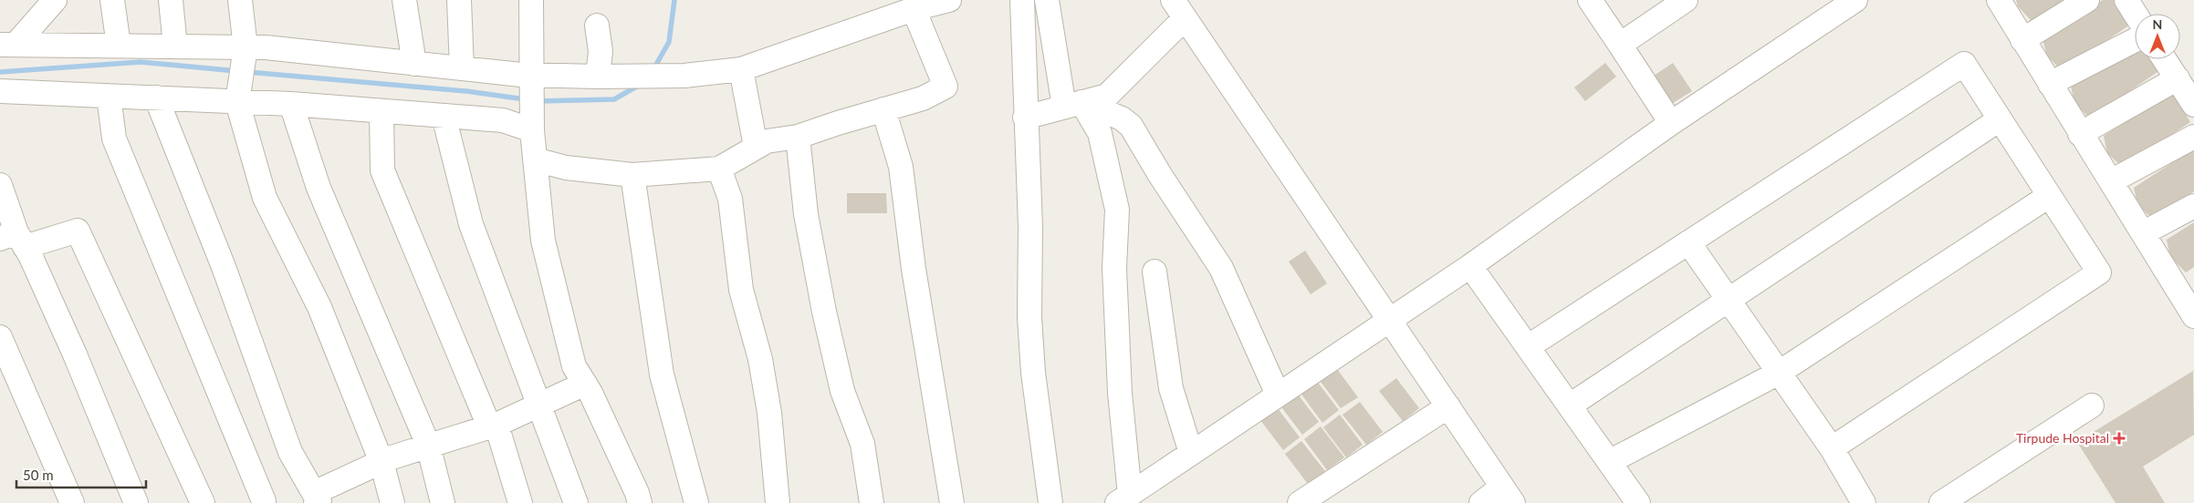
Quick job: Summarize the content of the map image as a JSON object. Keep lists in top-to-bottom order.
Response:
{
  "places": {
    "health": ["Tirpude Hospital"]
  },
  "scale_bar": "50 m",
  "north": "top"
}
